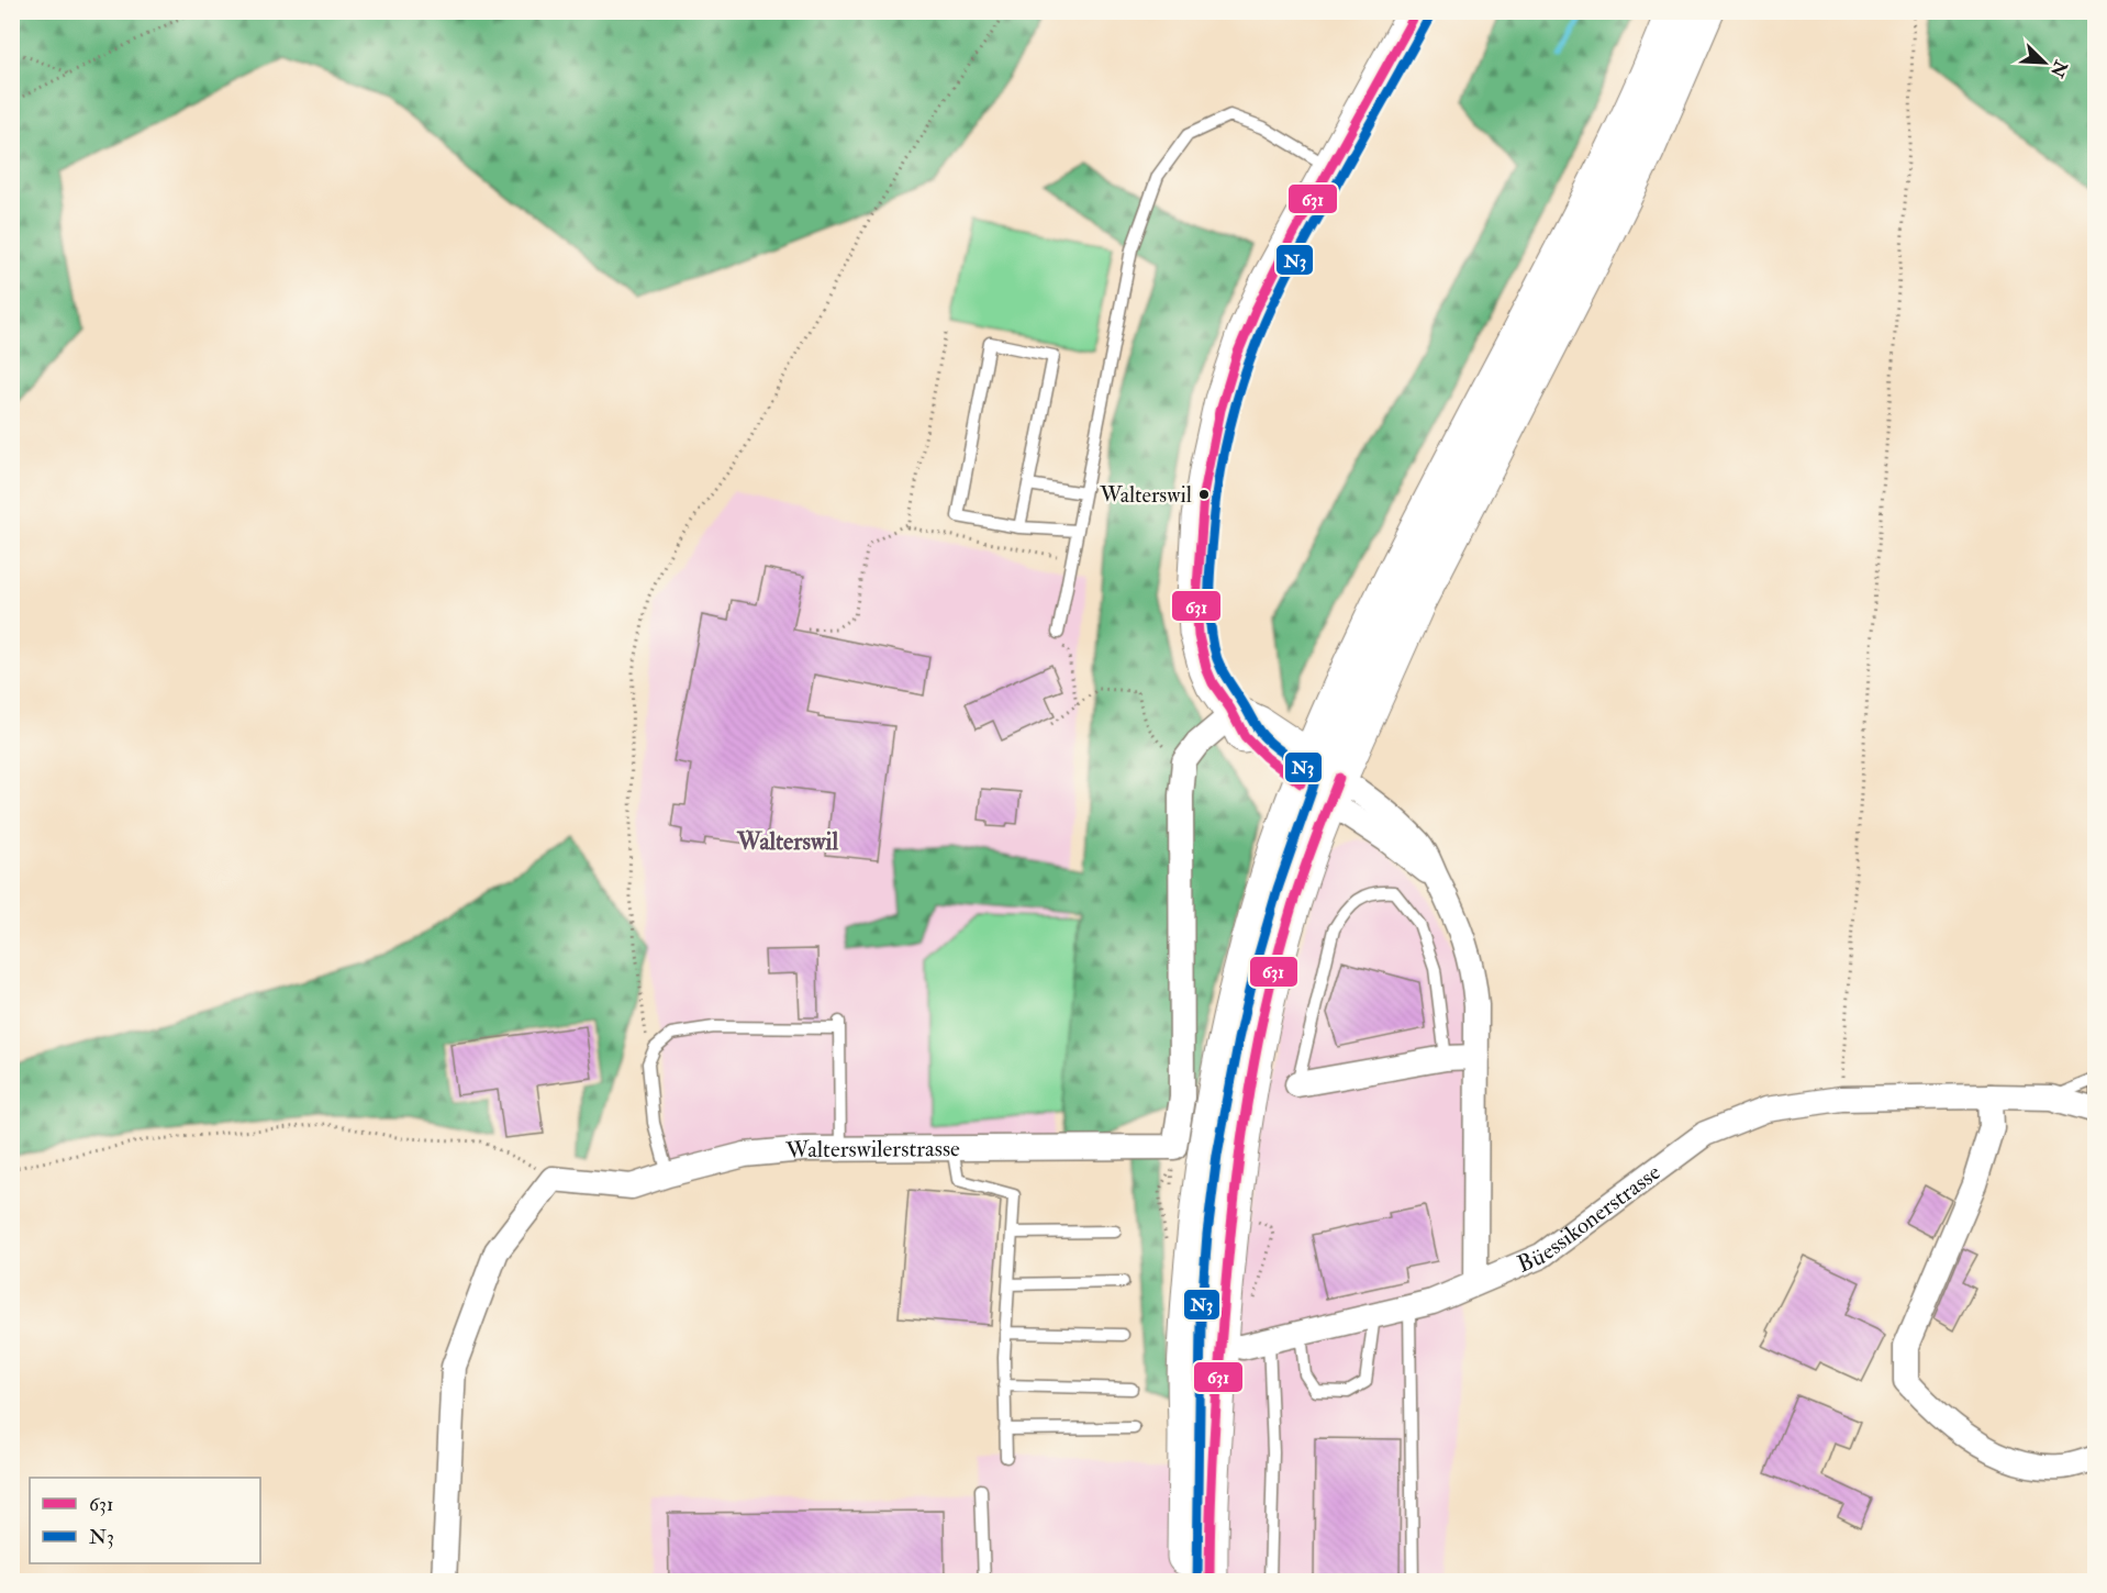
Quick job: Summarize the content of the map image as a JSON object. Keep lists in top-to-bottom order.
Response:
{
  "streets": {
    "street": ["Walterswilerstrasse", "Büessikonerstrasse"]
  },
  "districts": ["Walterswil"],
  "places": ["Walterswil"],
  "lines": ["transit line 631", "transit line N3"],
  "legend": ["631", "N3"],
  "north": "bottom right"
}
